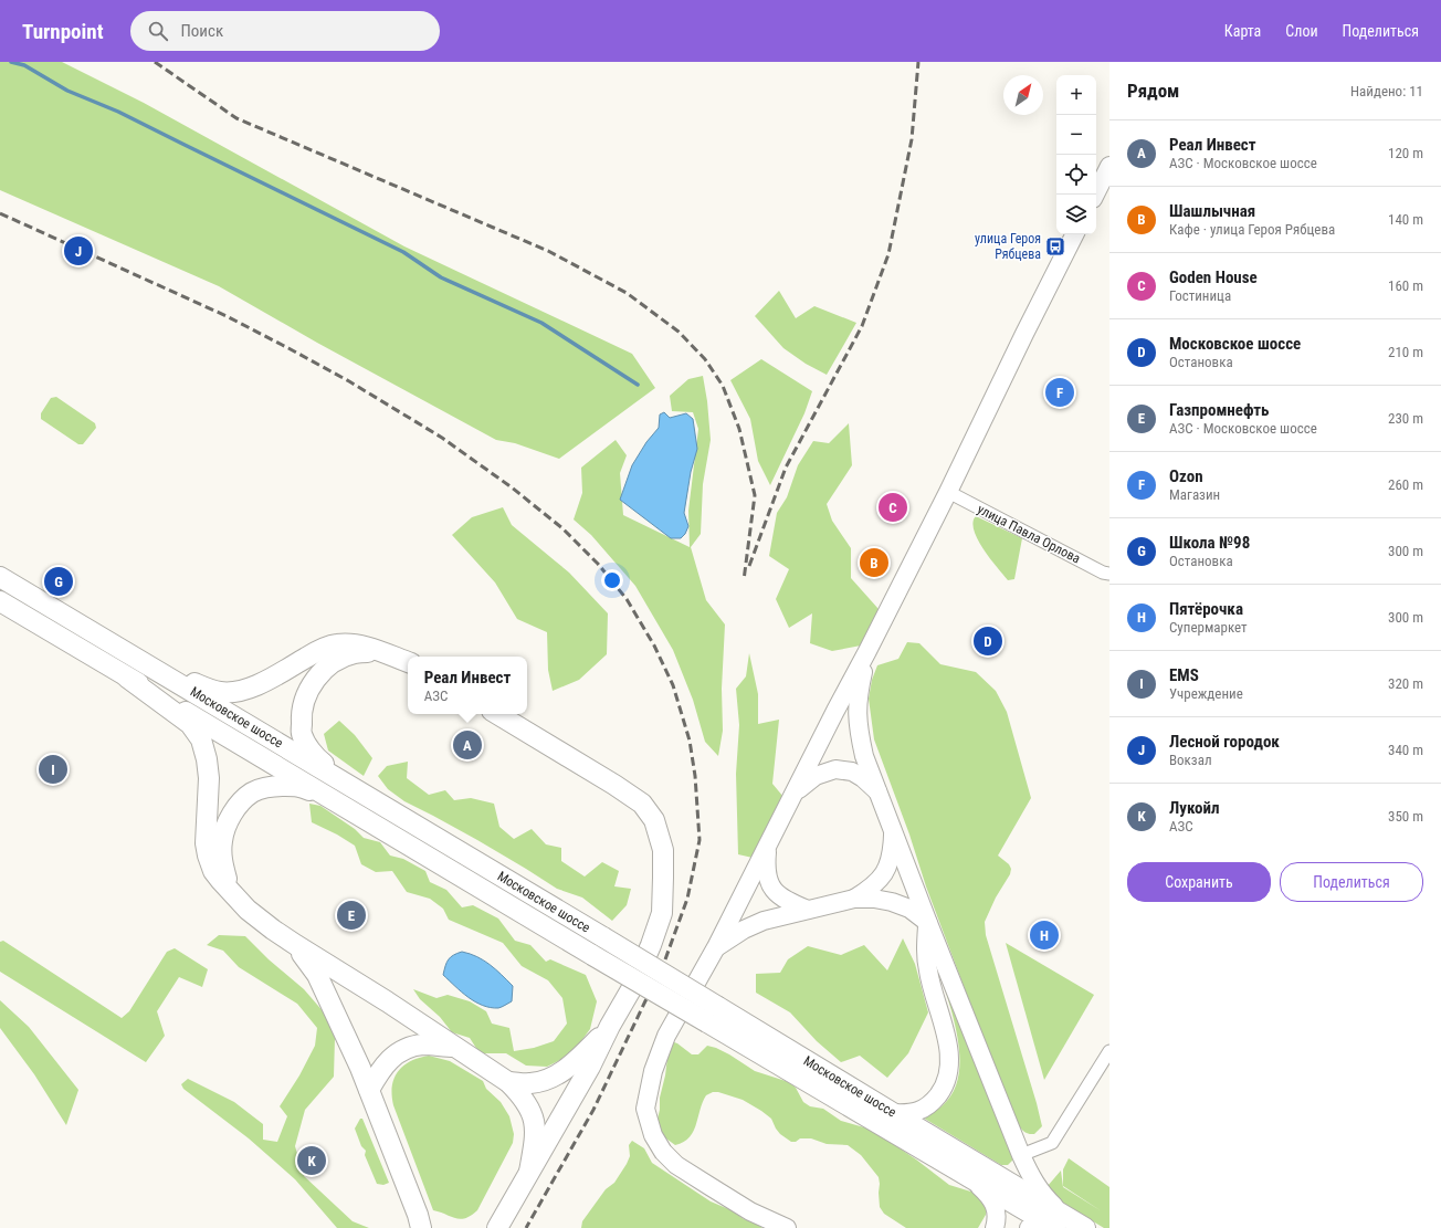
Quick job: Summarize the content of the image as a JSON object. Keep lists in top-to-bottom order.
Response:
{
  "streets": {
    "main road": ["Московское шоссе"],
    "street": ["улица Павла Орлова"]
  },
  "places": {
    "bus stop": ["улица Героя Рябцева"]
  },
  "north": "top right",
  "page": {
    "header": "Turnpoint",
    "search": "Поиск",
    "nav": ["Карта", "Слои", "Поделиться"],
    "heading": ["Рядом", "Найдено: 11"],
    "map_buttons": ["+", "−"],
    "list": [
      {
        "mark": "A",
        "name": "Реал Инвест",
        "note": "АЗС · Московское шоссе",
        "value": "120 m"
      },
      {
        "mark": "B",
        "name": "Шашлычная",
        "note": "Кафе · улица Героя Рябцева",
        "value": "140 m"
      },
      {
        "mark": "C",
        "name": "Goden House",
        "note": "Гостиница",
        "value": "160 m"
      },
      {
        "mark": "D",
        "name": "Московское шоссе",
        "note": "Остановка",
        "value": "210 m"
      },
      {
        "mark": "E",
        "name": "Газпромнефть",
        "note": "АЗС · Московское шоссе",
        "value": "230 m"
      },
      {
        "mark": "F",
        "name": "Ozon",
        "note": "Магазин",
        "value": "260 m"
      },
      {
        "mark": "G",
        "name": "Школа №98",
        "note": "Остановка",
        "value": "300 m"
      },
      {
        "mark": "H",
        "name": "Пятёрочка",
        "note": "Супермаркет",
        "value": "300 m"
      },
      {
        "mark": "I",
        "name": "EMS",
        "note": "Учреждение",
        "value": "320 m"
      },
      {
        "mark": "J",
        "name": "Лесной городок",
        "note": "Вокзал",
        "value": "340 m"
      },
      {
        "mark": "K",
        "name": "Лукойл",
        "note": "АЗС",
        "value": "350 m"
      }
    ],
    "pins": [
      "J",
      "F",
      "C",
      "B",
      "G",
      "D",
      "A",
      "I",
      "E",
      "H",
      "K"
    ],
    "popup": ["Реал Инвест", "АЗС"],
    "buttons": ["Сохранить", "Поделиться"]
  }
}
